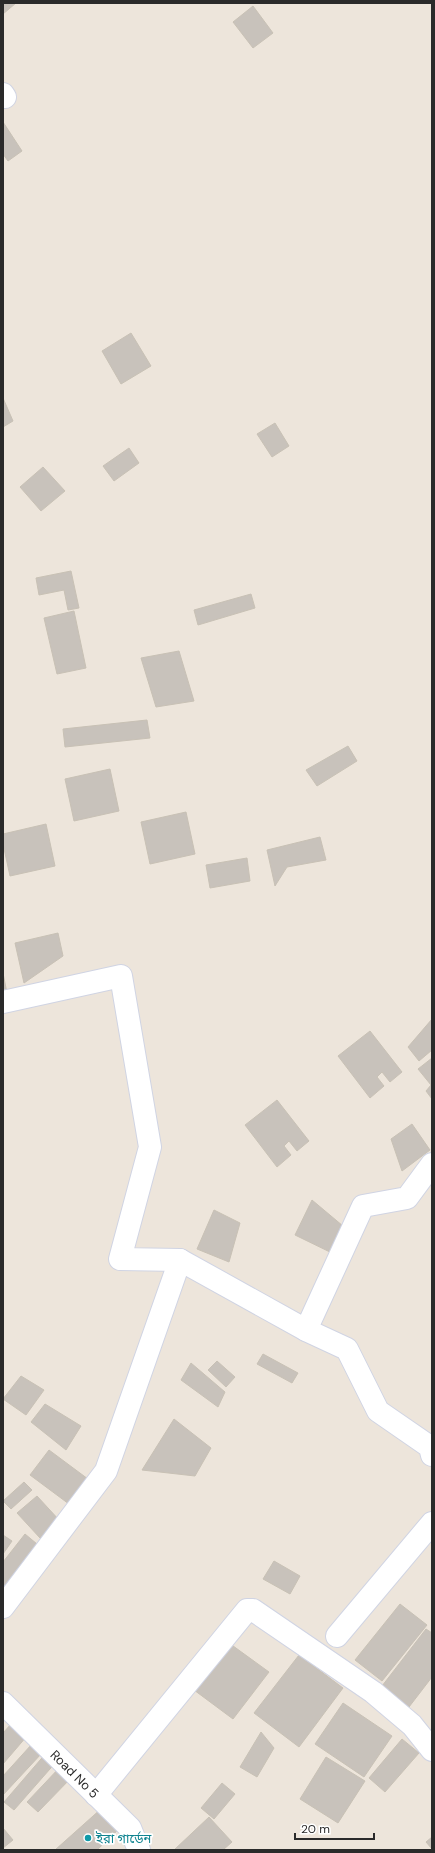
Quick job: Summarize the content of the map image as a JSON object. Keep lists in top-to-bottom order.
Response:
{
  "streets": {
    "street": ["Road No 5"]
  },
  "places": ["ইরা গার্ডেন"],
  "scale_bar": "20 m"
}
